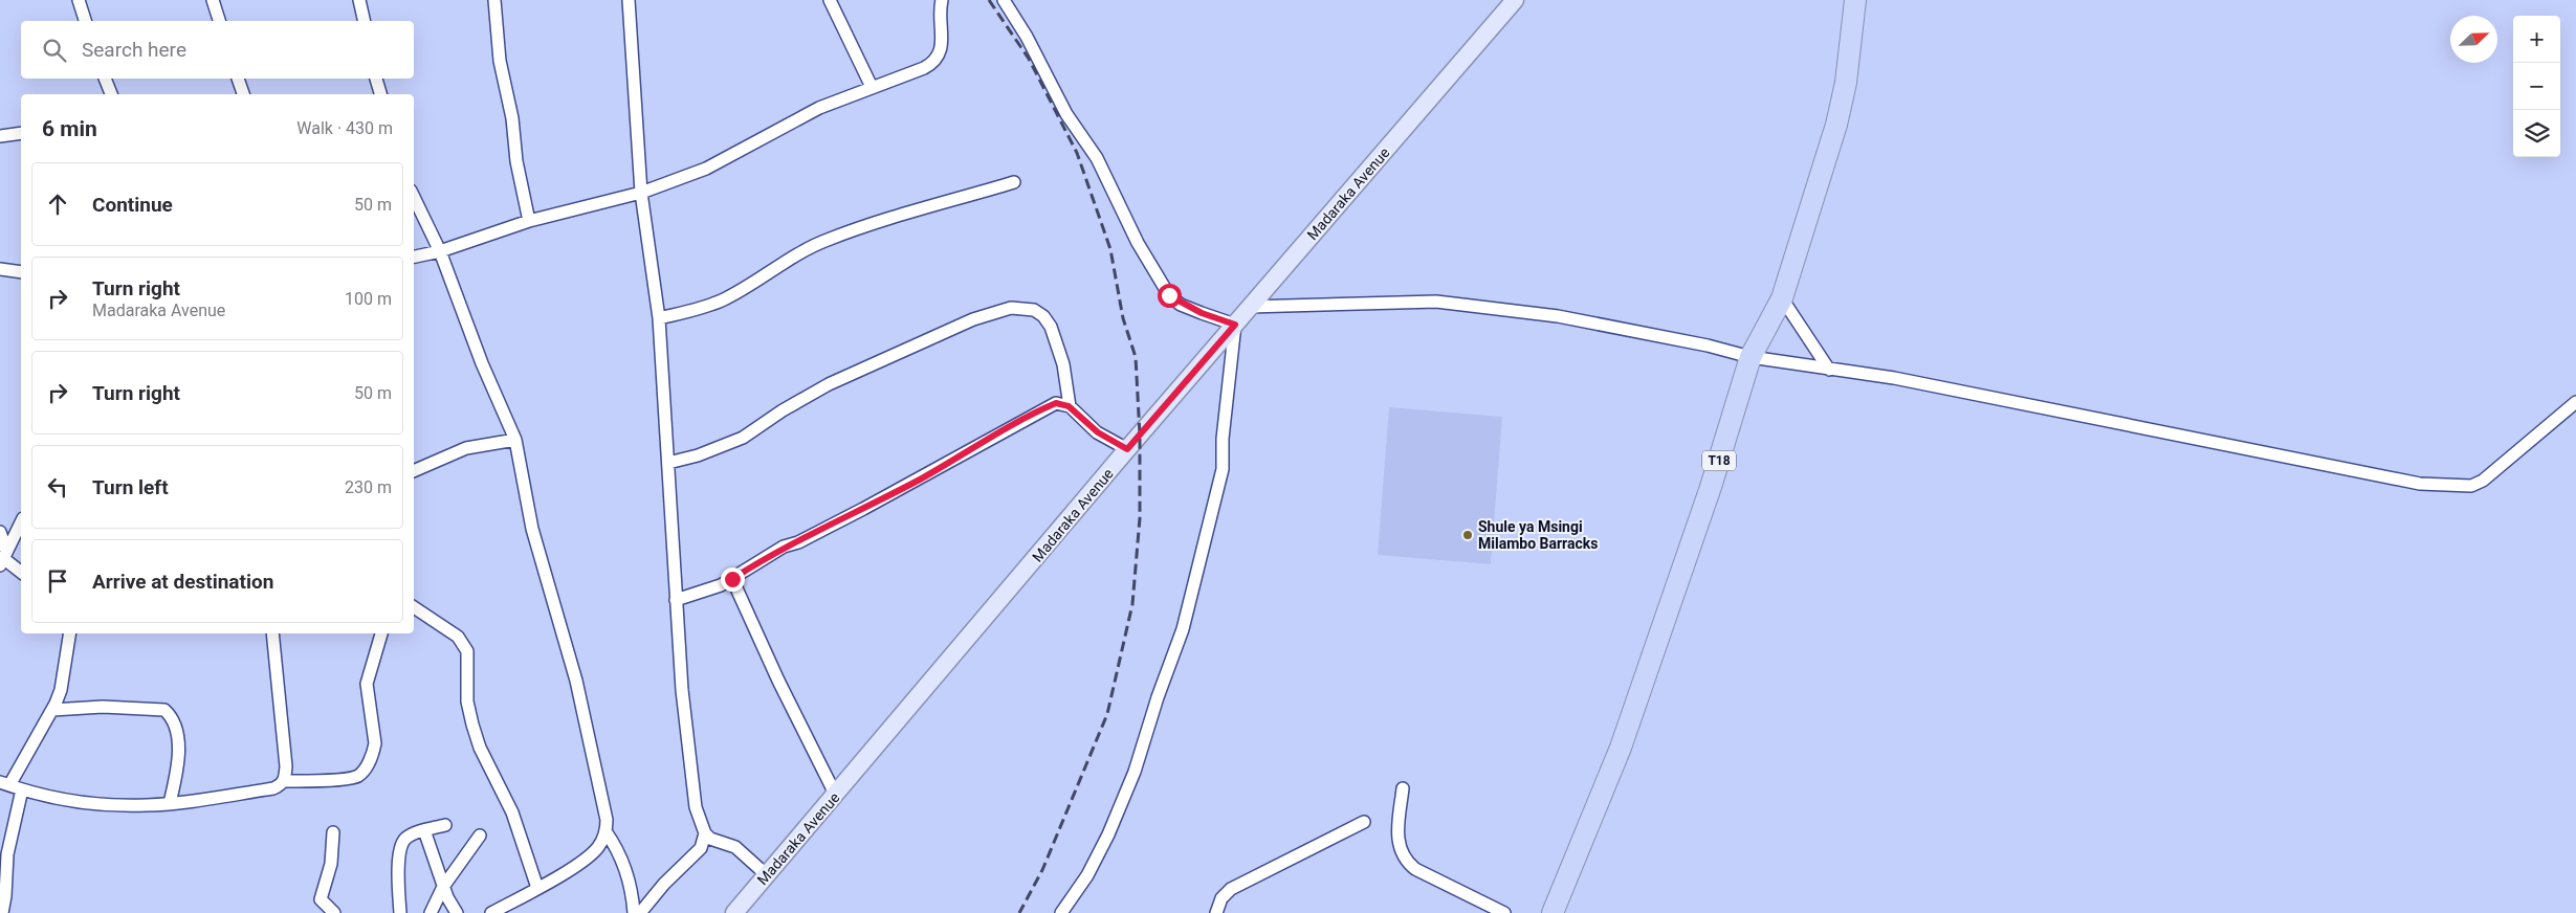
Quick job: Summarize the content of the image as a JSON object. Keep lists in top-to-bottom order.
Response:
{
  "streets": {
    "highway": ["T18"],
    "main road": ["Madaraka Avenue"]
  },
  "places": ["Shule ya Msingi Milambo Barracks"],
  "north": "top right",
  "page": {
    "map_buttons": ["+", "−"],
    "search": "Search here",
    "heading": ["6 min", "Walk · 430 m"],
    "list": [
      ["Continue", "50 m"],
      ["Turn right", "Madaraka Avenue", "100 m"],
      ["Turn right", "50 m"],
      ["Turn left", "230 m"],
      "Arrive at destination"
    ]
  }
}
